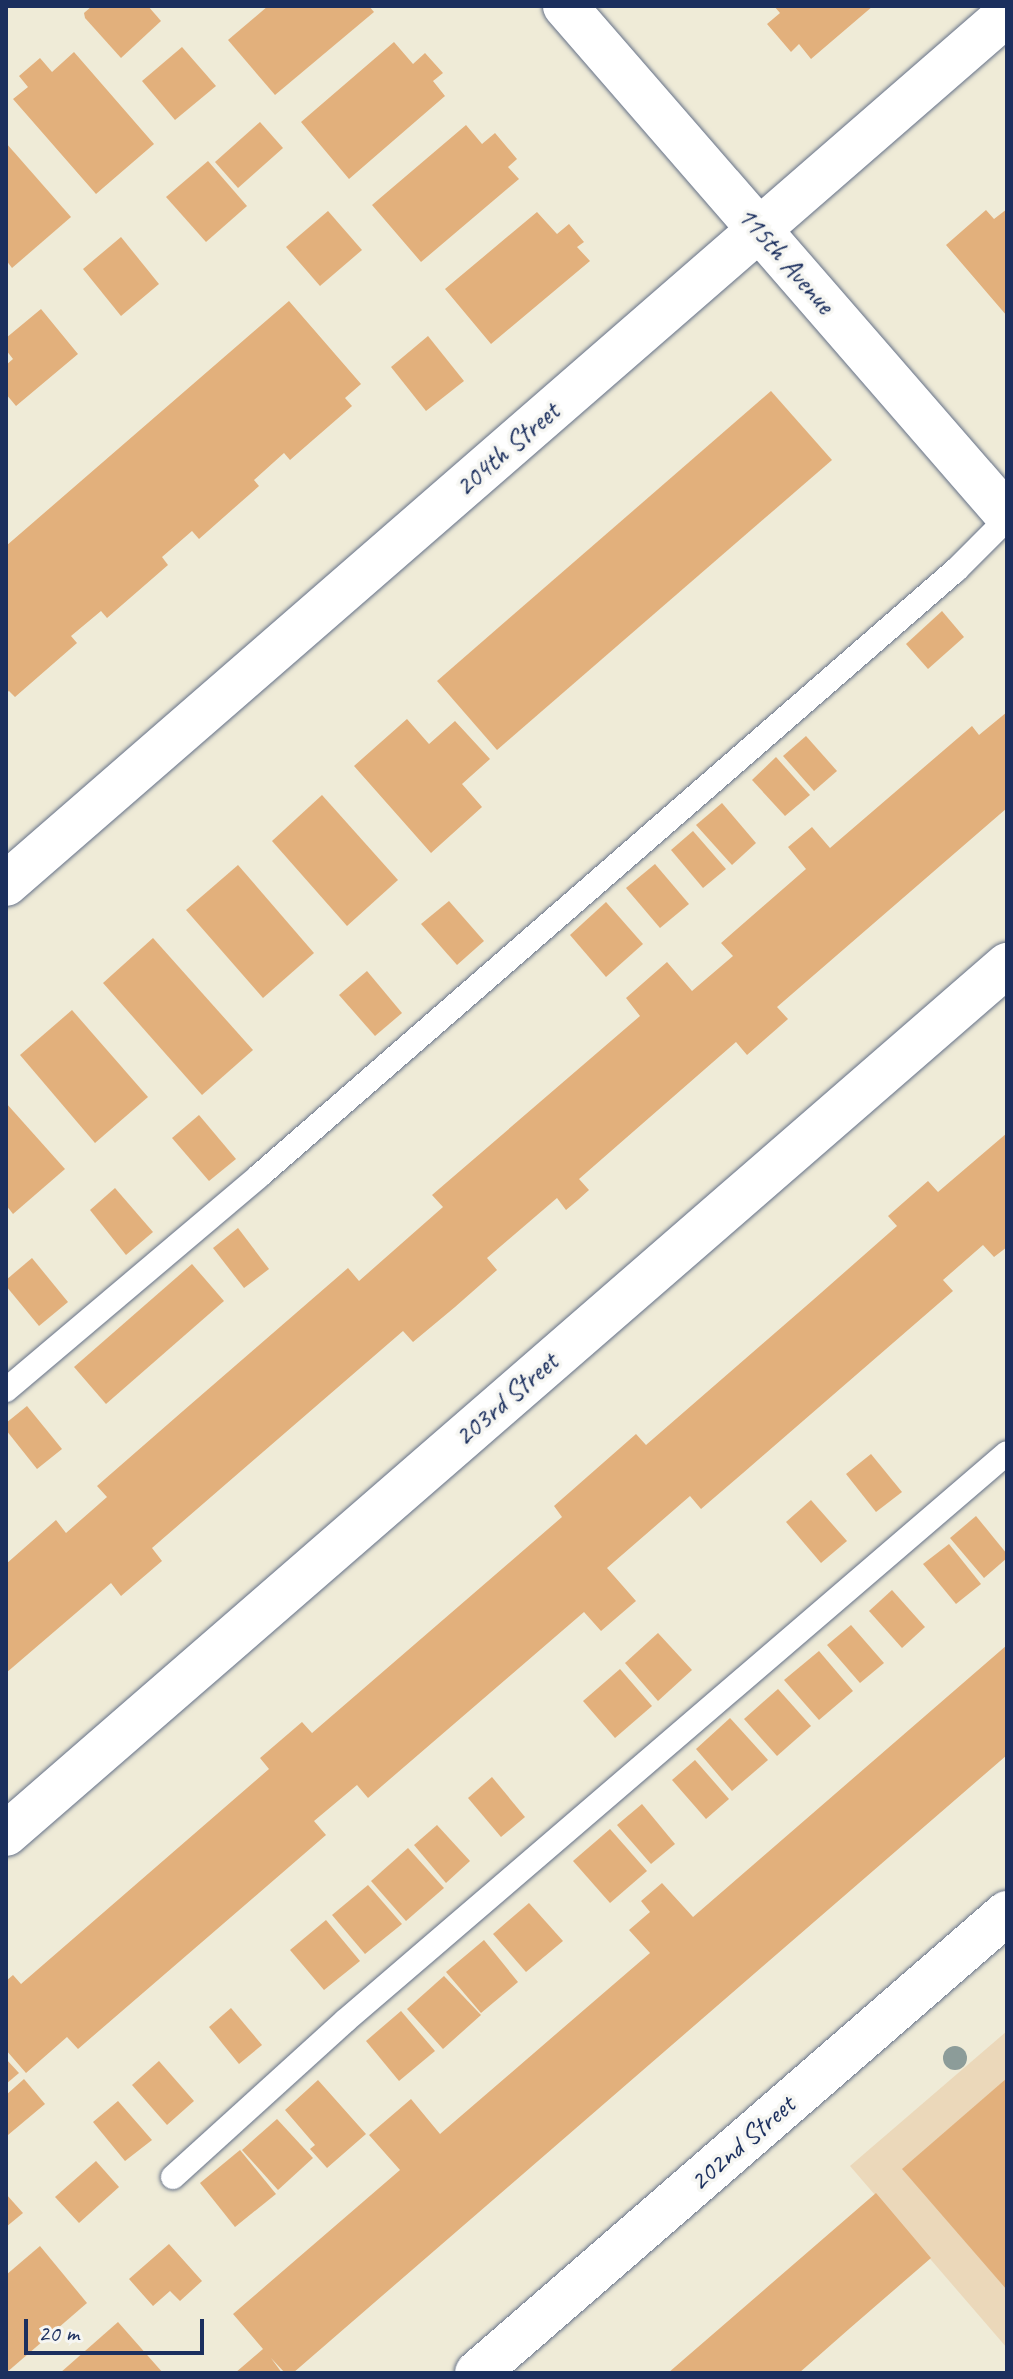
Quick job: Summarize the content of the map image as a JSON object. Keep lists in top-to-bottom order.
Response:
{
  "streets": {
    "street": [
      "115th Avenue",
      "204th Street",
      "203rd Street",
      "202nd Street"
    ]
  },
  "crossings": [
    ["115th Avenue", "204th Street"]
  ],
  "scale_bar": "20 m"
}
